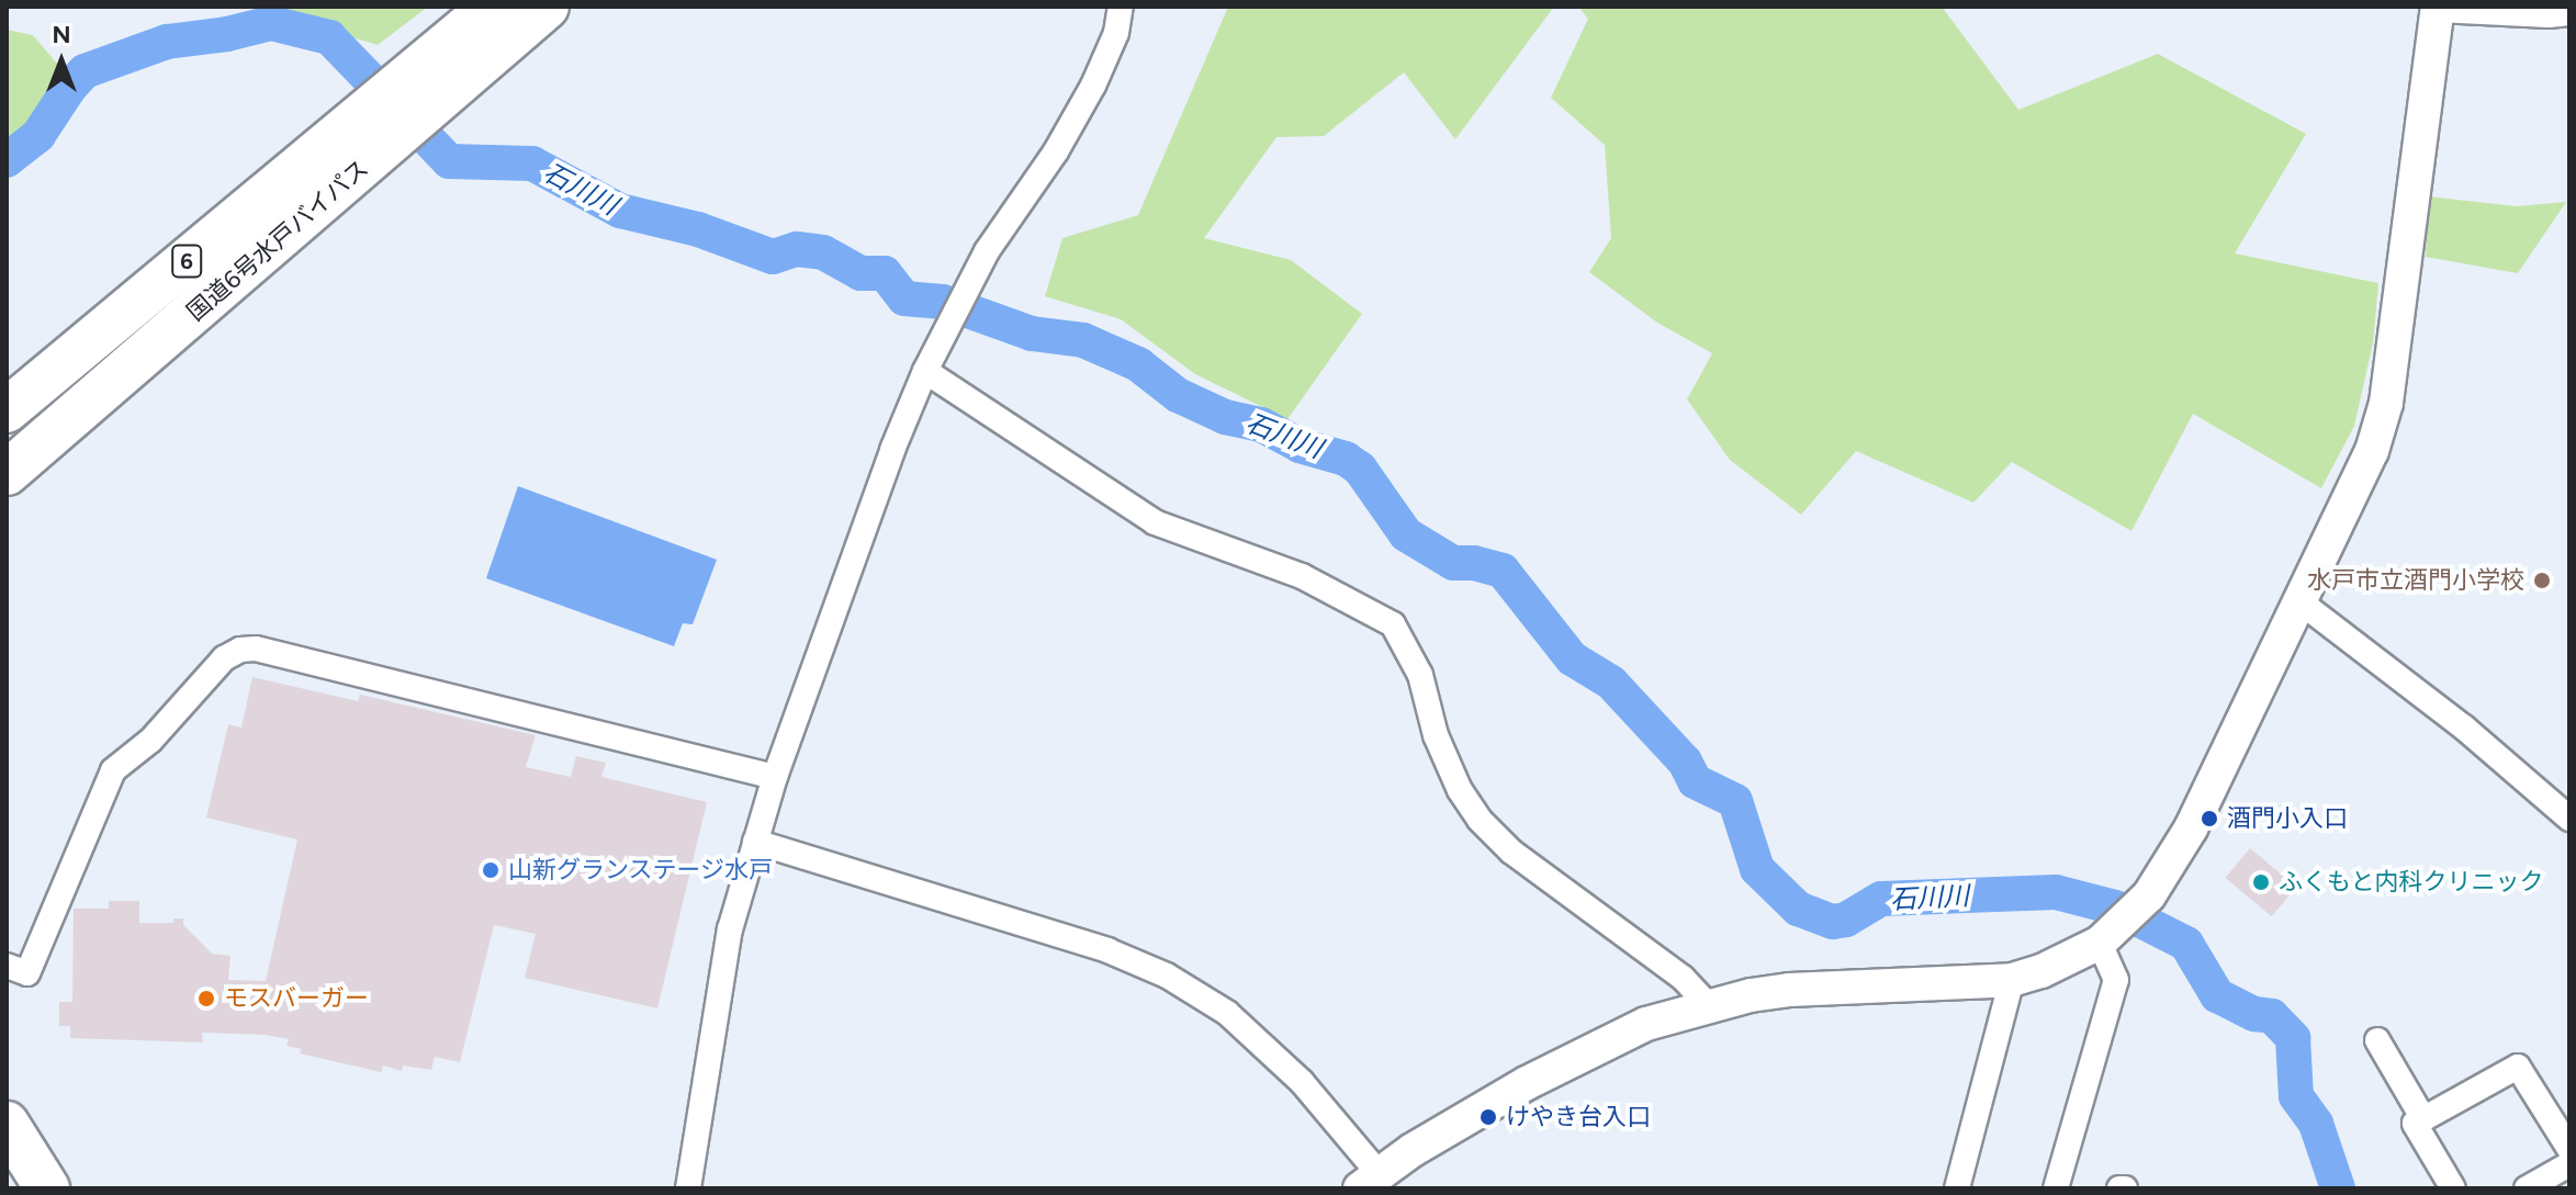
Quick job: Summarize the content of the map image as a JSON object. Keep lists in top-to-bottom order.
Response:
{
  "streets": {
    "highway": ["国道6号水戸バイパス", "6"]
  },
  "water": ["石川川"],
  "places": [
    "水戸市立酒門小学校",
    "酒門小入口",
    "山新グランステージ水戸",
    "ふくもと内科クリニック",
    "モスバーガー",
    "けやき台入口"
  ],
  "north": "top"
}
